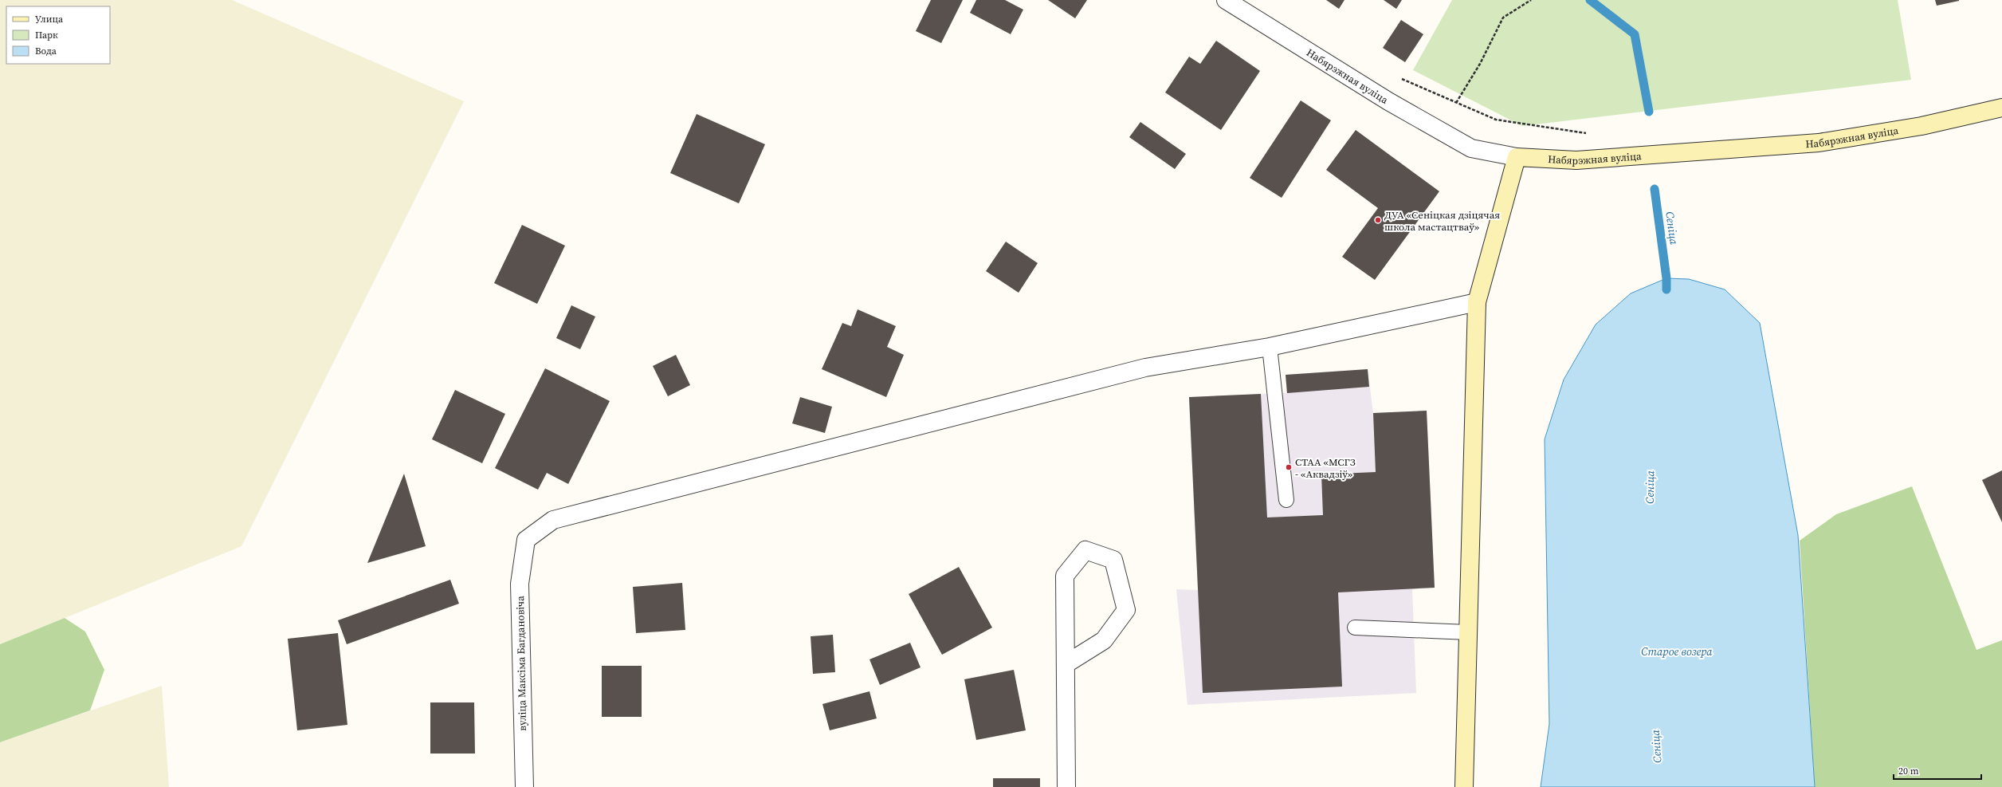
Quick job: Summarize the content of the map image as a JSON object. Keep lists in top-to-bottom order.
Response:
{
  "streets": {
    "street": ["Набярэжная вуліца", "вуліца Максіма Багдановіча"]
  },
  "water": ["Сеніца", "Старое возера"],
  "places": ["ДУА «Сеніцкая дзіцячая школа мастацтваў»", "СТАА «МСГЗ - «Аквадзіў»"],
  "legend": ["Улица", "Парк", "Вода"],
  "scale_bar": "20 m"
}
